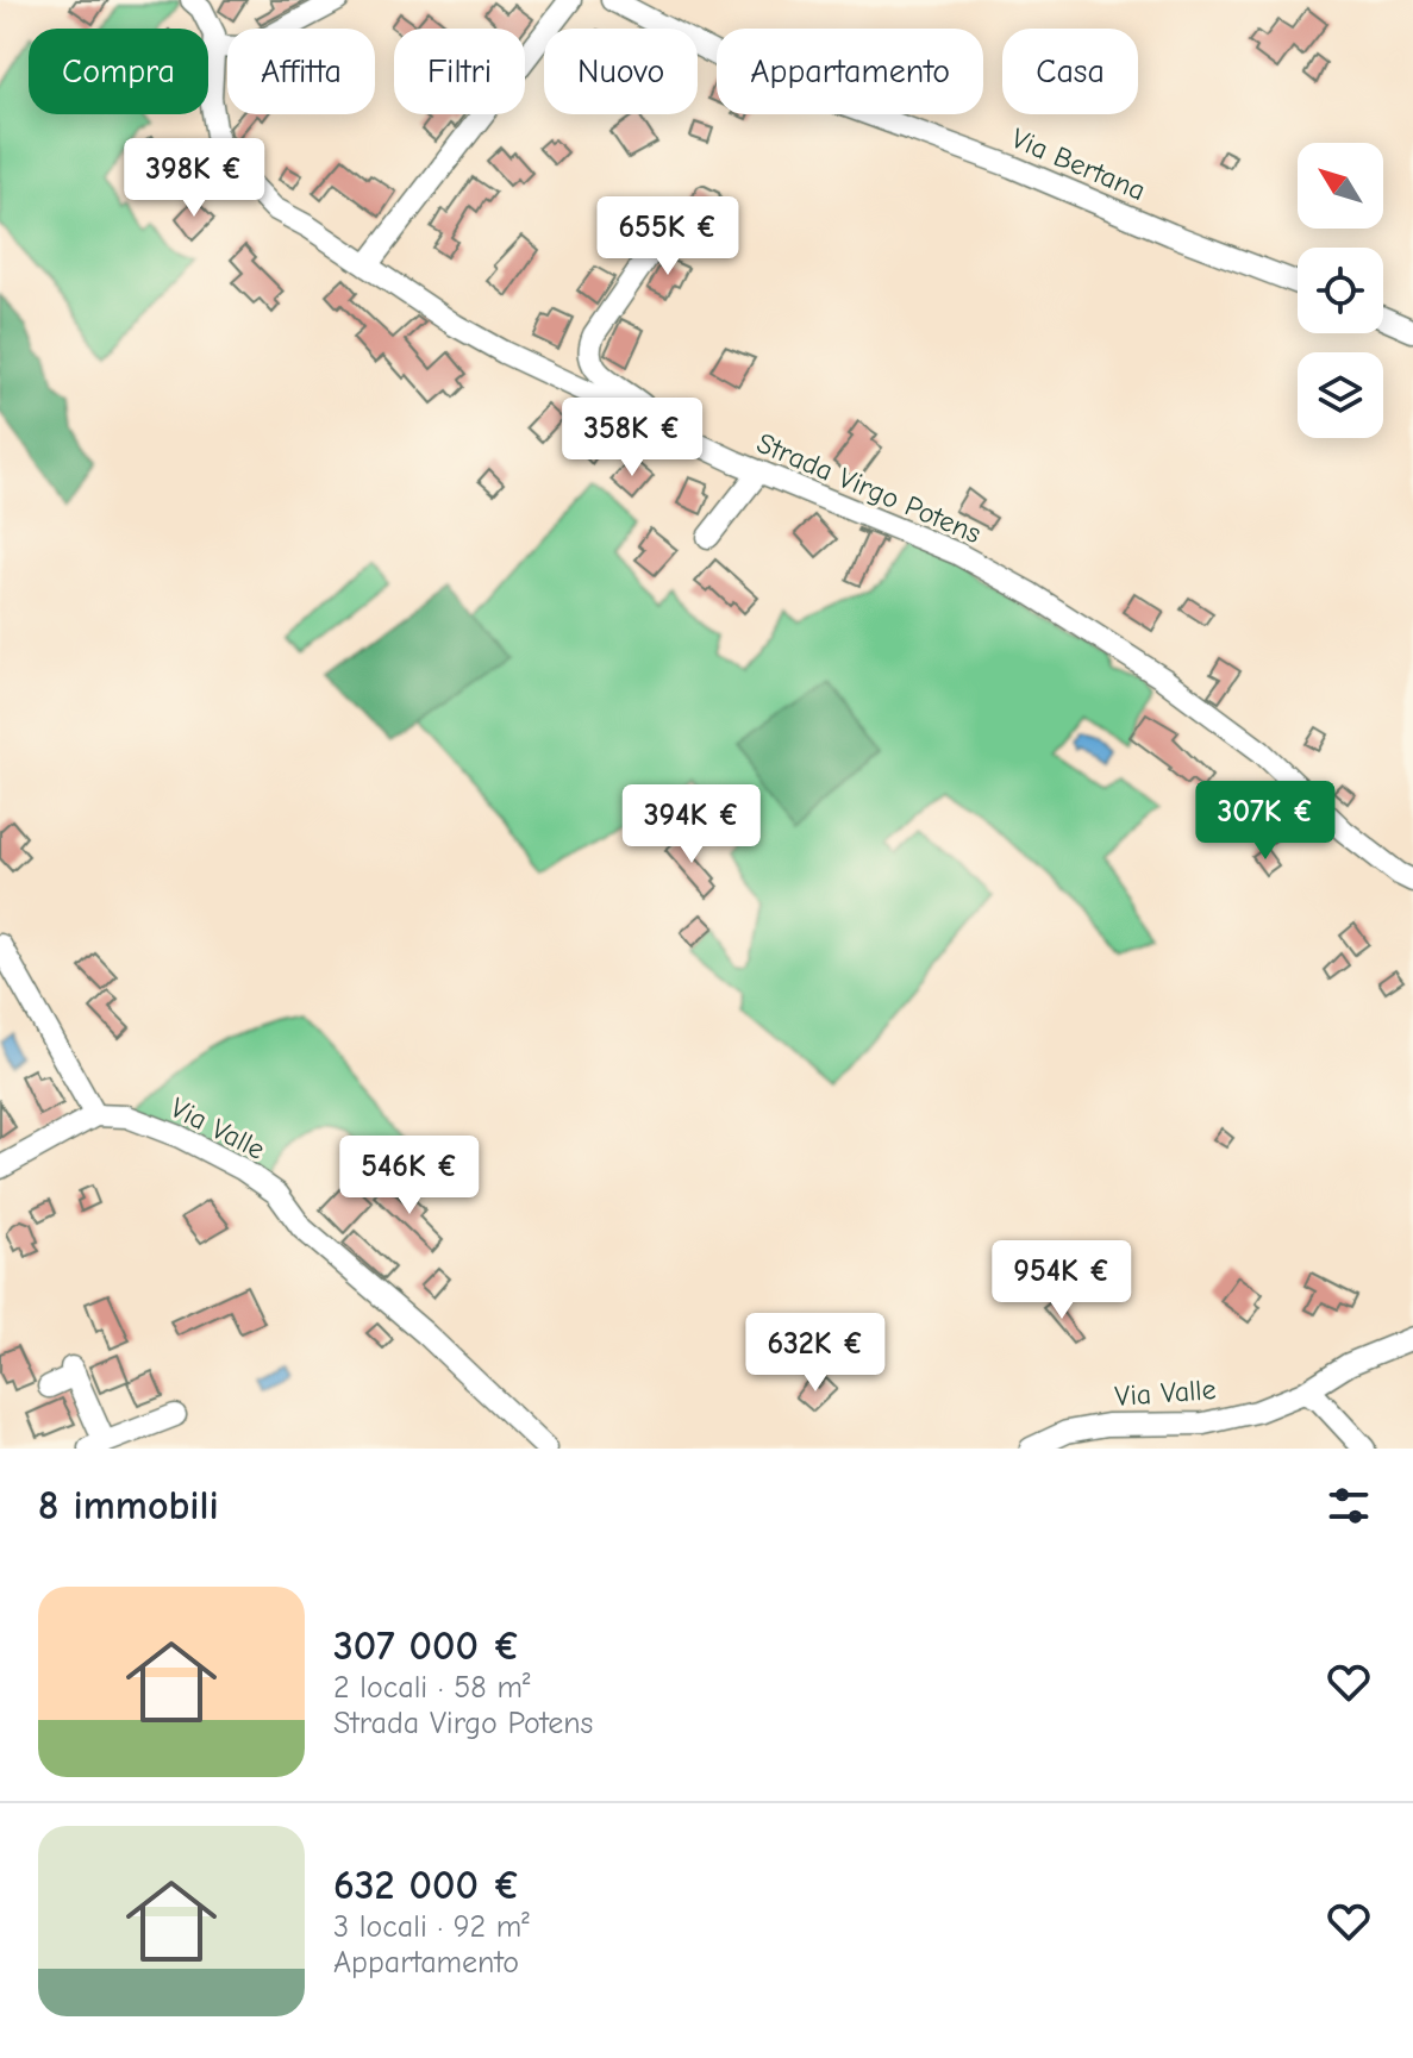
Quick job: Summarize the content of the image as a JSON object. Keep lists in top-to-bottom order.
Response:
{
  "streets": {
    "street": ["Via Bertana", "Strada Virgo Potens", "Via Valle"]
  },
  "north": "top left",
  "page": {
    "chip": [
      "Compra",
      "Affitta",
      "Filtri",
      "Nuovo",
      "Appartamento",
      "Casa"
    ],
    "price": [
      "398K €",
      "655K €",
      "358K €",
      "307K €",
      "394K €",
      "546K €",
      "954K €",
      "632K €"
    ],
    "heading": "8 immobili",
    "list": [
      {
        "name": "307 000 €",
        "note": "2 locali · 58 m² · Strada Virgo Potens"
      },
      {
        "name": "632 000 €",
        "note": "3 locali · 92 m² · Appartamento"
      }
    ]
  }
}
